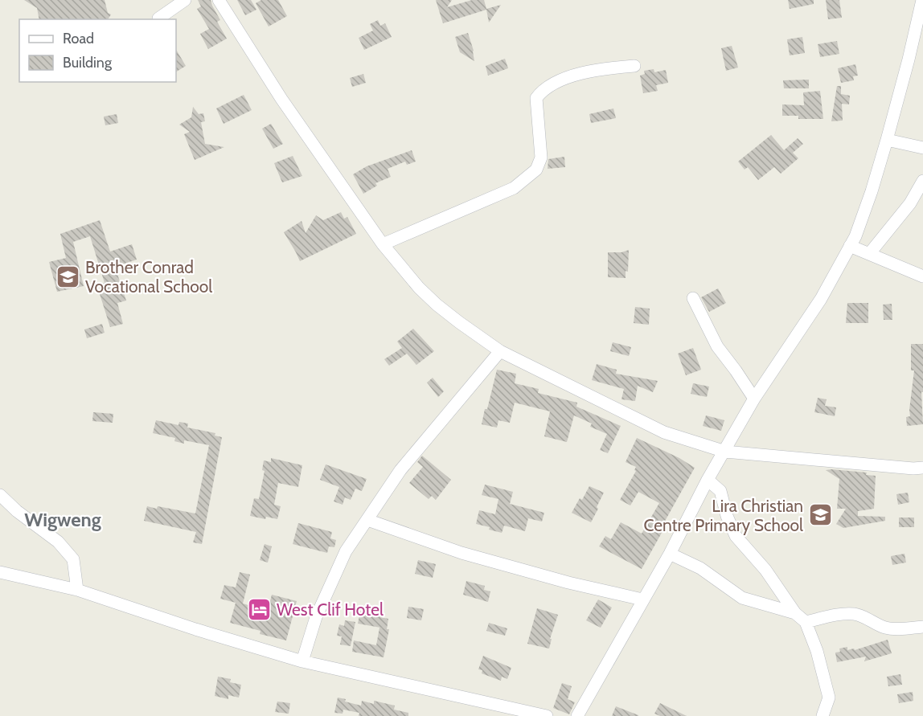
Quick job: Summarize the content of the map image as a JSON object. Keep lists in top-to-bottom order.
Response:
{
  "districts": ["Wigweng"],
  "places": {
    "school or university": ["Brother Conrad Vocational School", "Lira Christian Centre Primary School"],
    "hotel": ["West Clif Hotel"]
  },
  "legend": ["Road", "Building"]
}
